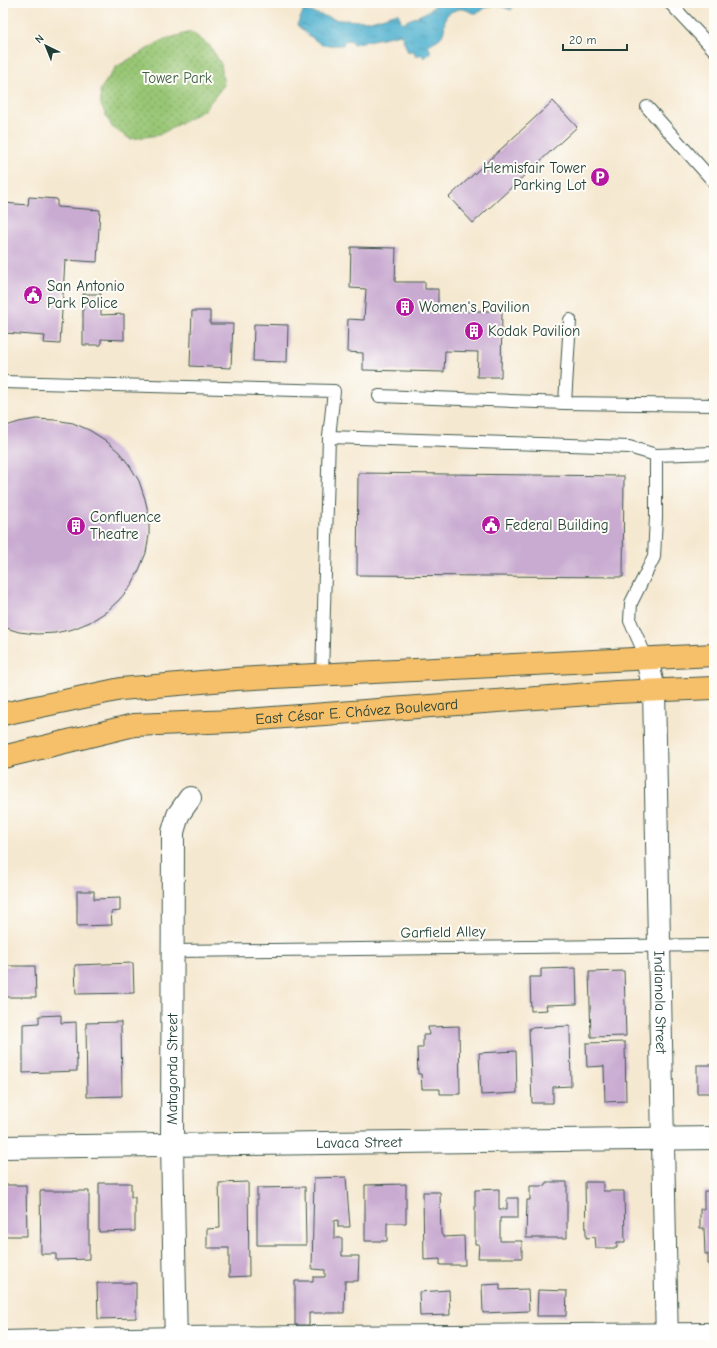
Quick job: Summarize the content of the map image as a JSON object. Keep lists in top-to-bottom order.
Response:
{
  "streets": {
    "main road": ["East César E. Chávez Boulevard"],
    "street": ["Indianola Street", "Matagorda Street", "Lavaca Street"],
    "lane": ["Garfield Alley"]
  },
  "crossings": [
    ["East César E. Chávez Boulevard", "Indianola Street"],
    ["Garfield Alley", "Indianola Street"],
    ["Garfield Alley", "Matagorda Street"],
    ["Indianola Street", "Lavaca Street"],
    ["Matagorda Street", "Lavaca Street"]
  ],
  "parks": ["Tower Park"],
  "places": {
    "parking": ["Hemisfair Tower Parking Lot"],
    "public building": ["San Antonio Park Police", "Federal Building"],
    "building": ["Women's Pavilion", "Kodak Pavilion", "Confluence Theatre"]
  },
  "scale_bar": "20 m",
  "north": "top left"
}
